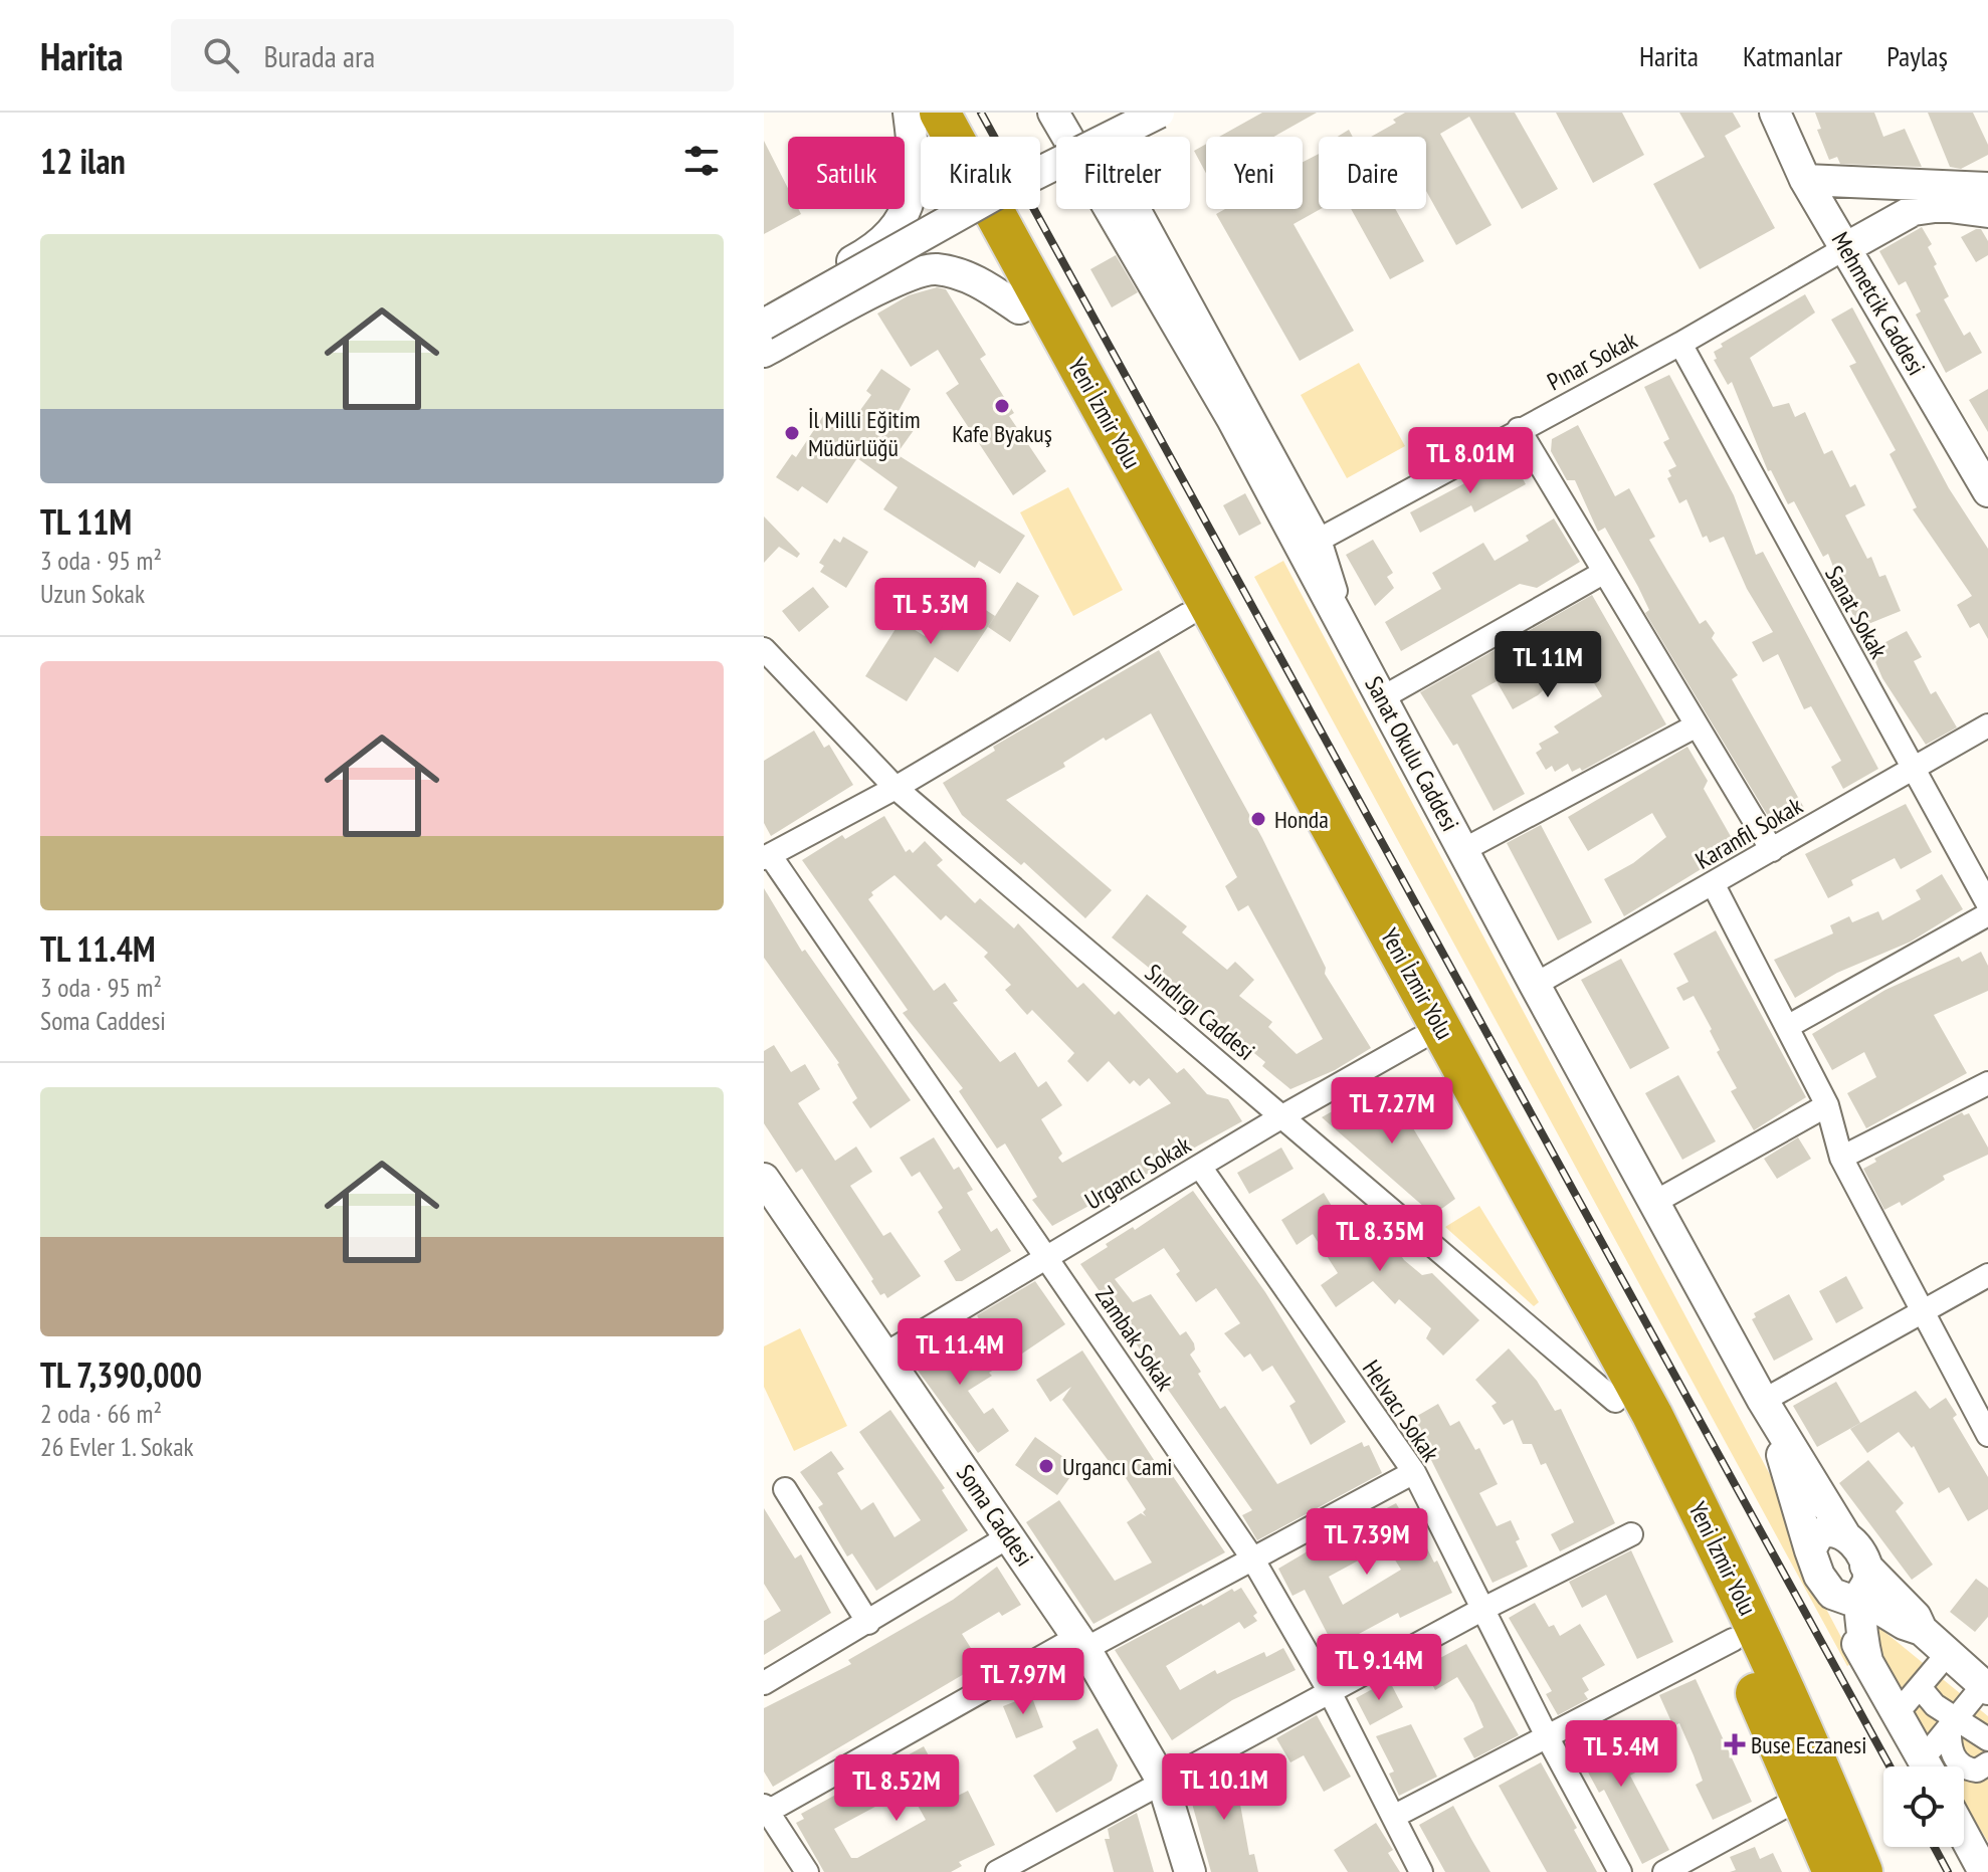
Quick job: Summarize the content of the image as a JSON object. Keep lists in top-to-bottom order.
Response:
{
  "streets": {
    "highway": ["Yeni İzmir Yolu"],
    "main road": ["Mehmetcik Caddesi", "Sanat Okulu Caddesi", "Soma Caddesi"],
    "street": [
      "Pınar Sokak",
      "Sanat Sokak",
      "Karanfil Sokak",
      "Sındırgı Caddesi",
      "Urgancı Sokak",
      "Zambak Sokak",
      "Helvacı Sokak"
    ]
  },
  "crossings": [
    ["Mehmetcik Caddesi", "Pınar Sokak"],
    ["Pınar Sokak", "Sanat Sokak"],
    ["Pınar Sokak", "Sanat Okulu Caddesi"],
    ["Yeni İzmir Yolu", "Sındırgı Caddesi"],
    ["Yeni İzmir Yolu", "Urgancı Sokak"],
    ["Sanat Sokak", "Karanfil Sokak"],
    ["Sanat Okulu Caddesi", "Karanfil Sokak"],
    ["Sındırgı Caddesi", "Urgancı Sokak"],
    ["Urgancı Sokak", "Zambak Sokak"],
    ["Urgancı Sokak", "Helvacı Sokak"],
    ["Urgancı Sokak", "Soma Caddesi"]
  ],
  "places": {
    "other": [
      "Kafe Byakuş",
      "İl Milli Eğitim Müdürlüğü",
      "Honda",
      "Urgancı Cami"
    ],
    "health": ["Buse Eczanesi"]
  },
  "page": {
    "header": "Harita",
    "search": "Burada ara",
    "nav": ["Harita", "Katmanlar", "Paylaş"],
    "heading": "12 ilan",
    "chip": [
      "Satılık",
      "Kiralık",
      "Filtreler",
      "Yeni",
      "Daire"
    ],
    "list": [
      {
        "name": "TL 11M",
        "note": "3 oda · 95 m² · Uzun Sokak"
      },
      {
        "name": "TL 11.4M",
        "note": "3 oda · 95 m² · Soma Caddesi"
      },
      {
        "name": "TL 7,390,000",
        "note": "2 oda · 66 m² · 26 Evler 1. Sokak"
      }
    ],
    "price": [
      "TL 8.01M",
      "TL 5.3M",
      "TL 11M",
      "TL 7.27M",
      "TL 8.35M",
      "TL 11.4M",
      "TL 7.39M",
      "TL 9.14M",
      "TL 7.97M",
      "TL 5.4M",
      "TL 10.1M",
      "TL 8.52M"
    ]
  }
}
